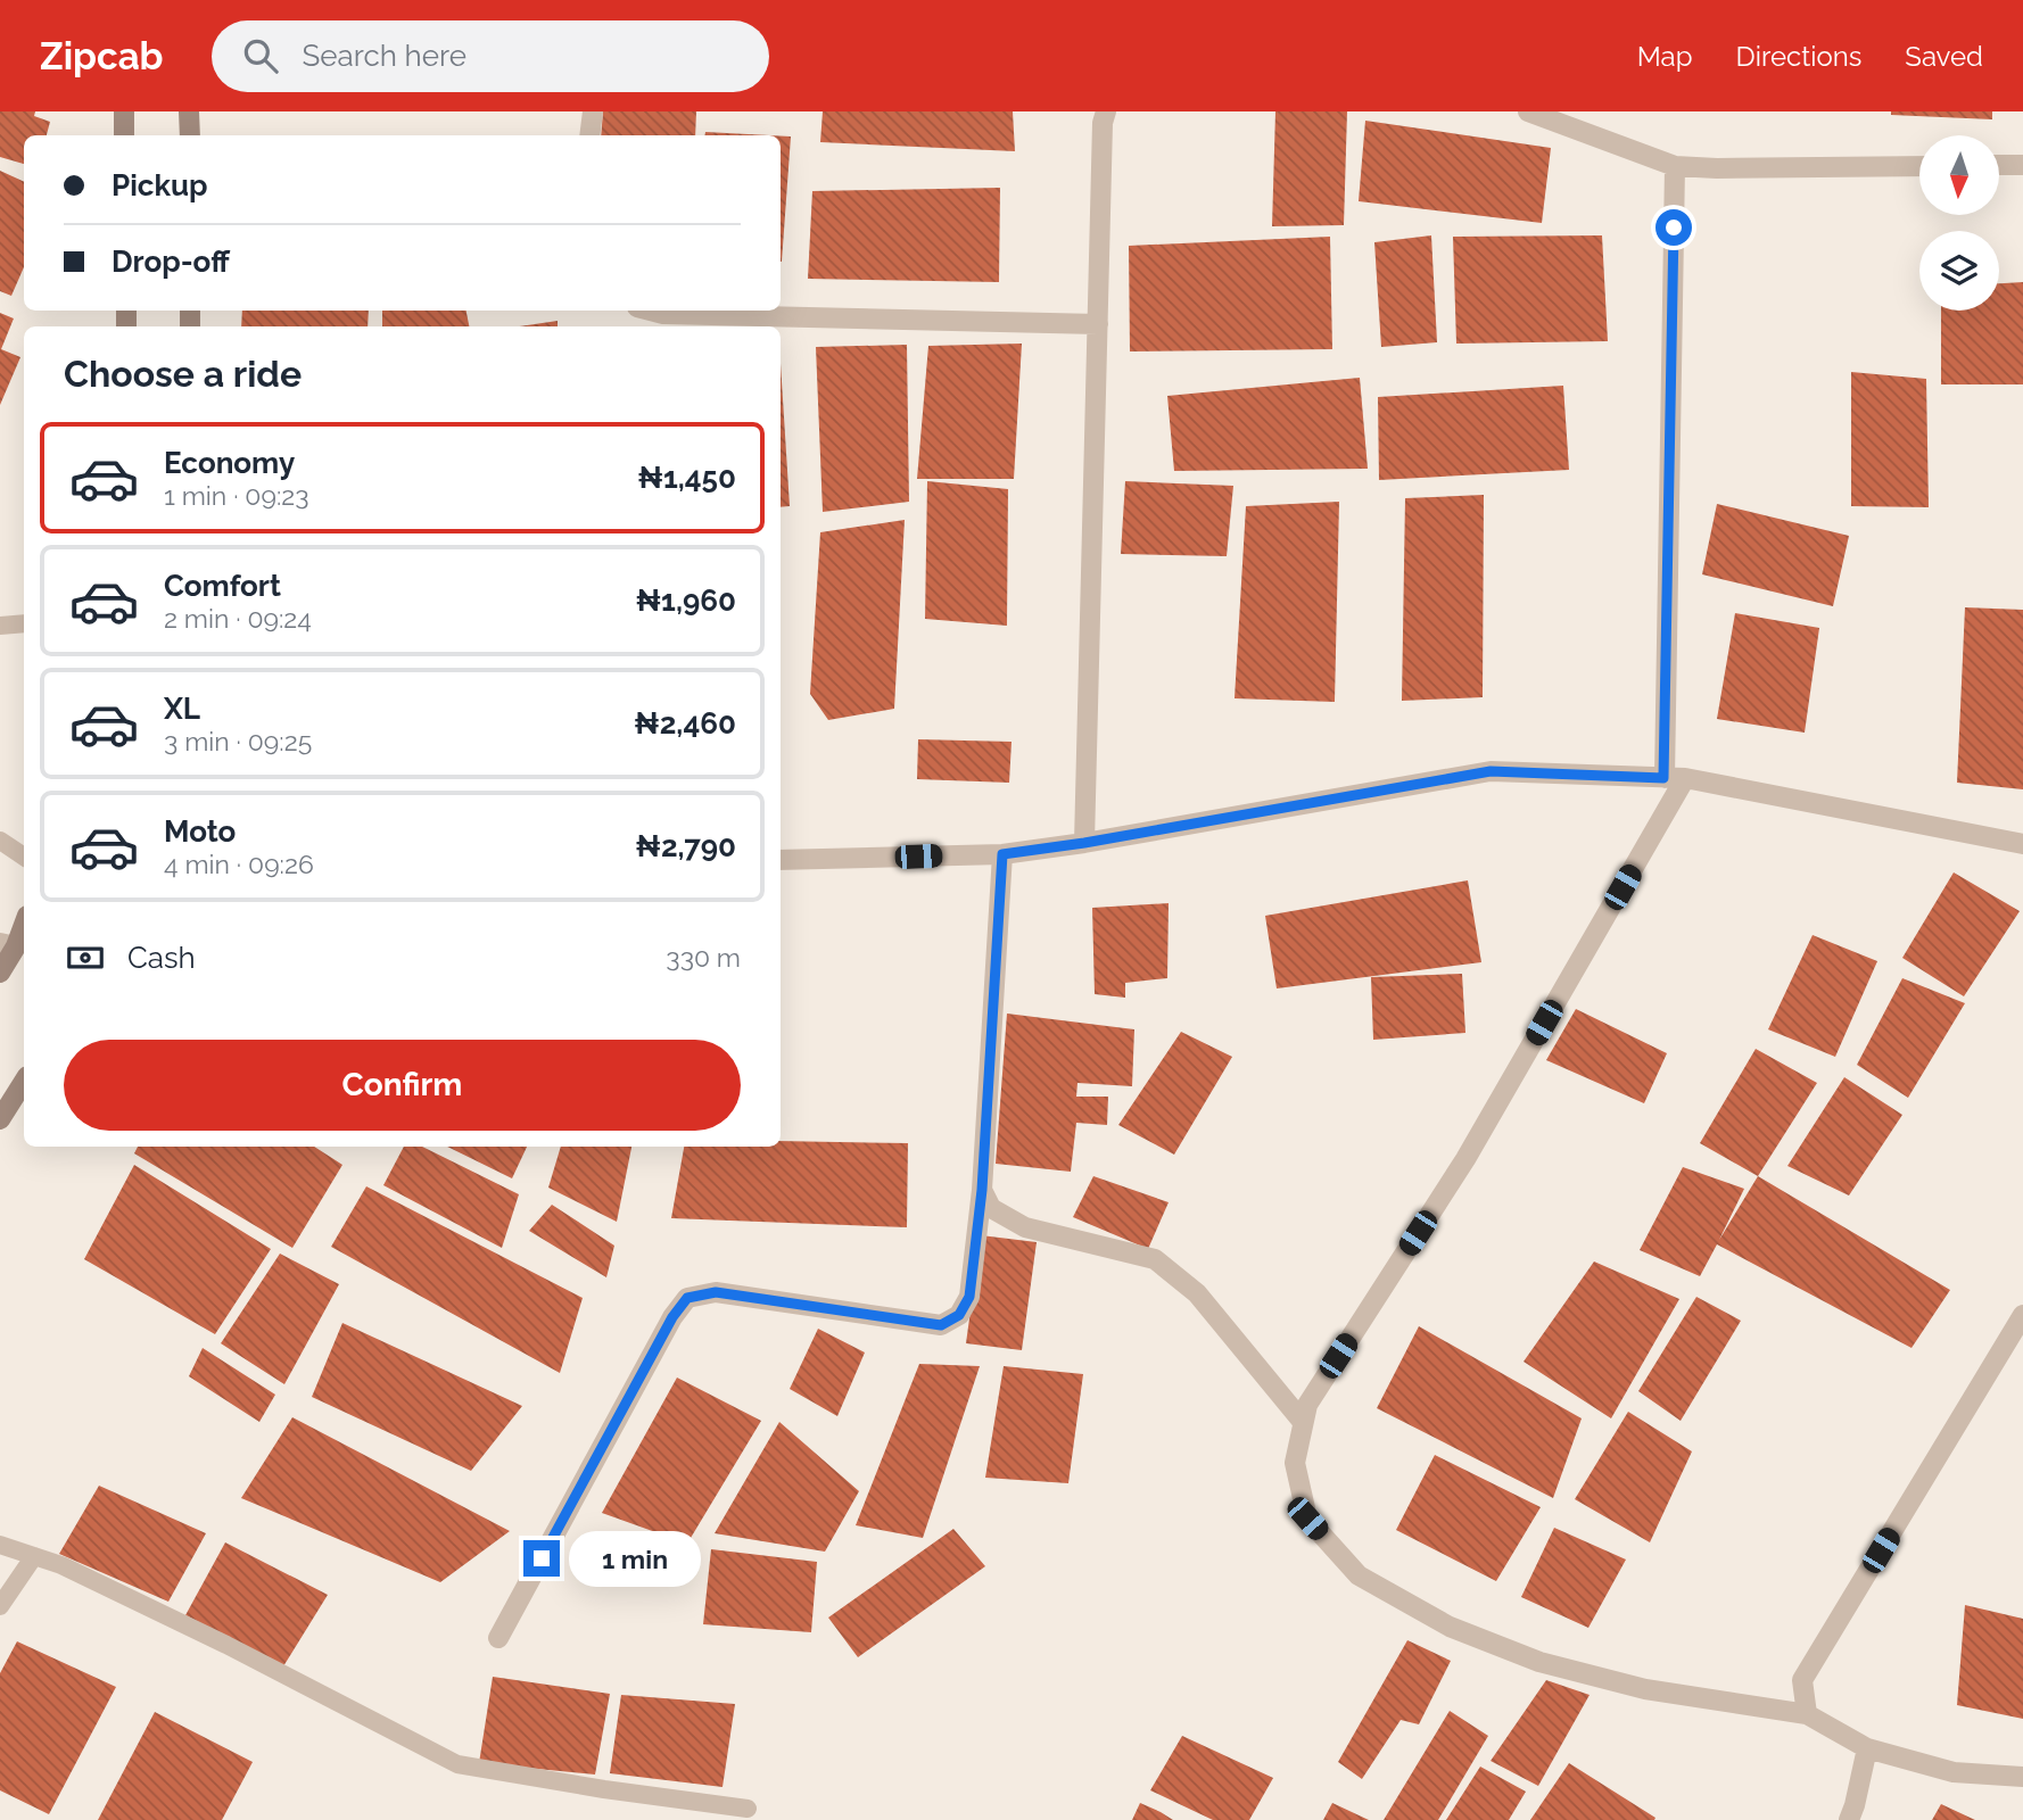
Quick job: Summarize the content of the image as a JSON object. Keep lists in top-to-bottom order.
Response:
{
  "north": "bottom",
  "page": {
    "header": "Zipcab",
    "search": "Search here",
    "nav": ["Map", "Directions", "Saved"],
    "banner": ["Pickup", "Drop-off"],
    "heading": "Choose a ride",
    "list": [
      {
        "name": "Economy",
        "note": "1 min · 09:23",
        "value": "₦1,450"
      },
      {
        "name": "Comfort",
        "note": "2 min · 09:24",
        "value": "₦1,960"
      },
      {
        "name": "XL",
        "note": "3 min · 09:25",
        "value": "₦2,460"
      },
      {
        "name": "Moto",
        "note": "4 min · 09:26",
        "value": "₦2,790"
      }
    ],
    "pay": ["Cash", "330 m"],
    "buttons": "Confirm",
    "bubble": "1 min"
  }
}
